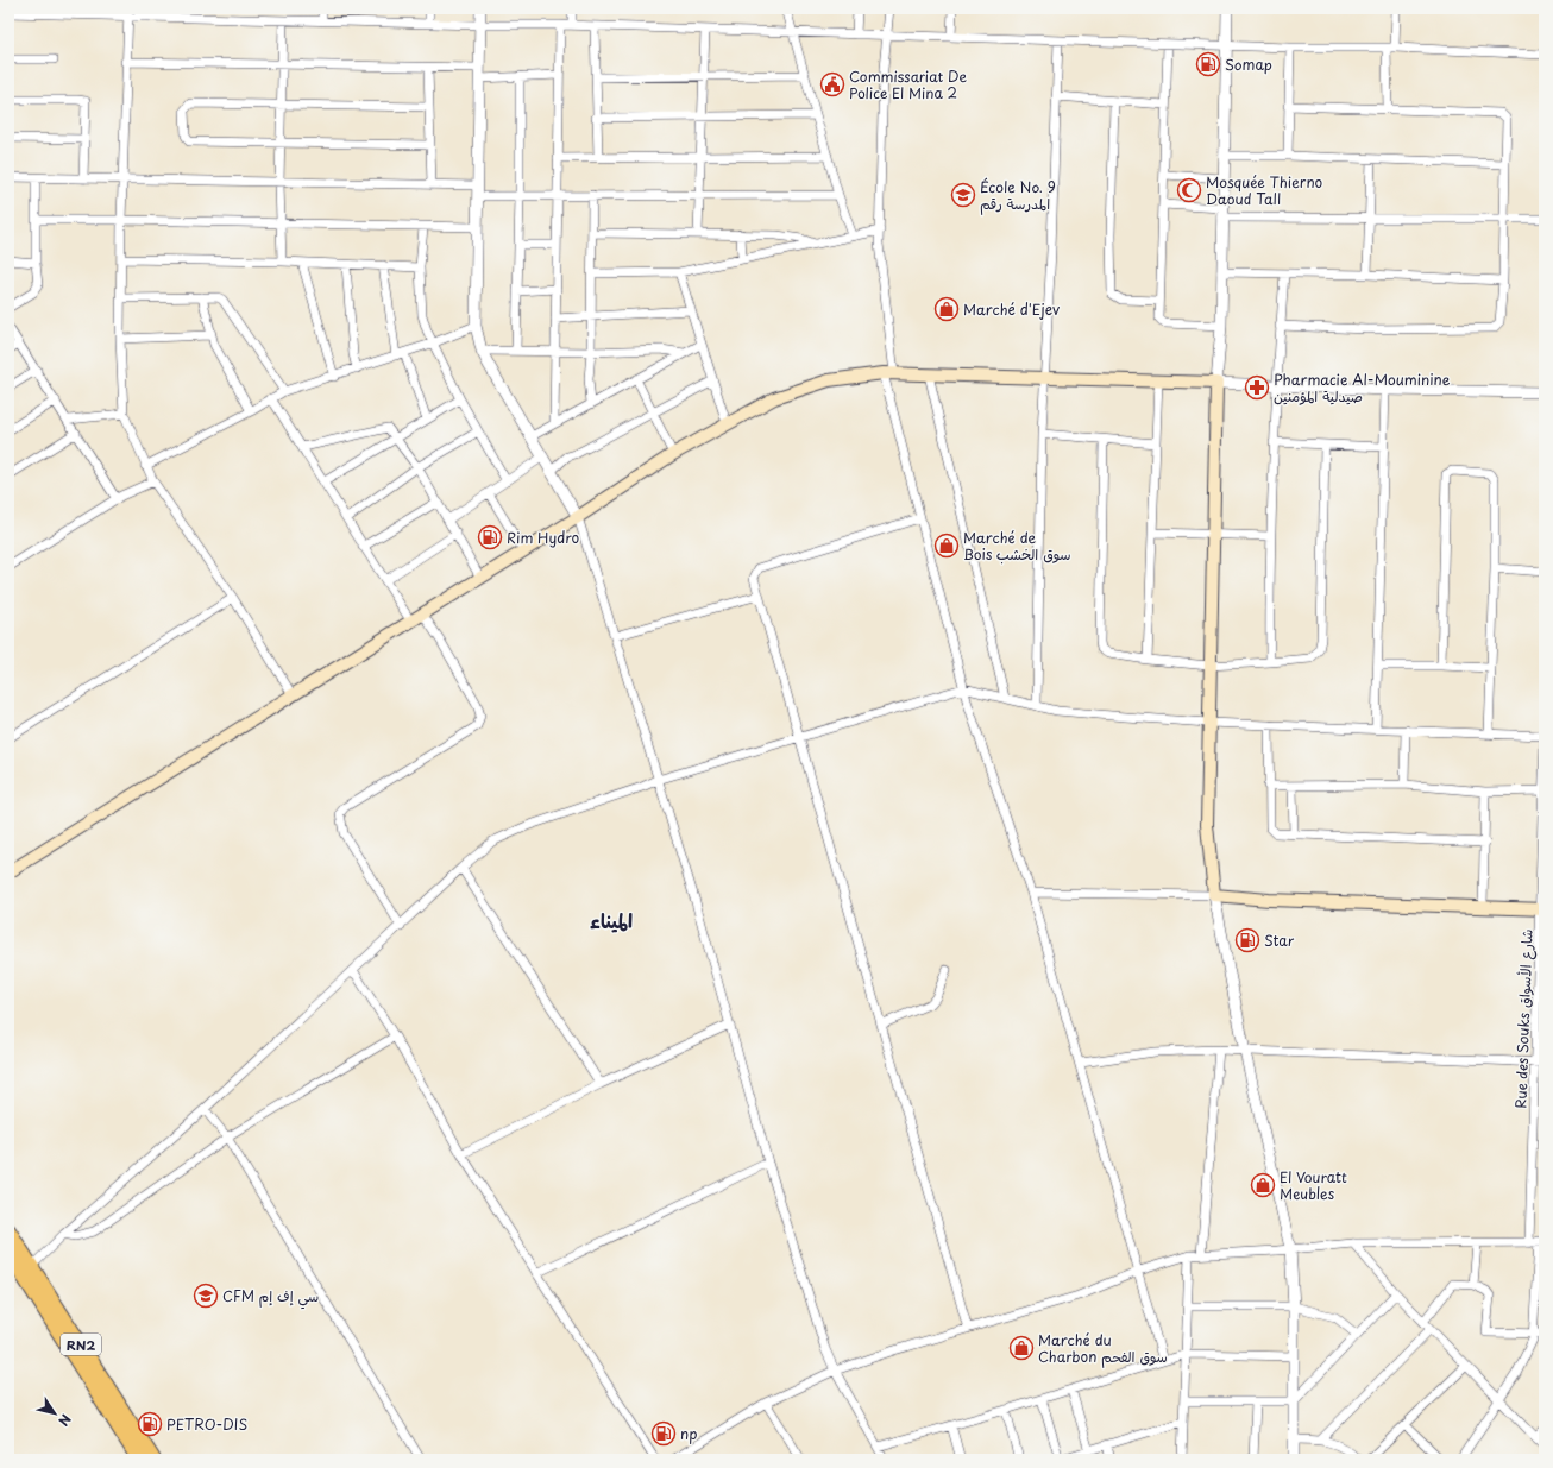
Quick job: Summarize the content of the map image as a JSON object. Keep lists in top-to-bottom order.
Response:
{
  "streets": {
    "highway": ["RN2"],
    "street": ["Rue des Souks شارع الأسواق"]
  },
  "districts": ["الميناء"],
  "places": {
    "fuel station": [
      "Somap",
      "Rim Hydro",
      "Star",
      "PETRO-DIS",
      "np"
    ],
    "public building": ["Commissariat De Police El Mina 2"],
    "mosque": ["Mosquée Thierno Daoud Tall"],
    "school or university": ["École No. 9 المدرسة رقم", "CFM سي إف إم"],
    "shop": [
      "Marché d'Ejev",
      "Marché de Bois سوق الخشب",
      "El Vouratt Meubles",
      "Marché du Charbon سوق الفحم"
    ],
    "pharmacy": ["Pharmacie Al-Mouminine صيدلية المؤمنين"]
  },
  "north": "bottom right"
}
